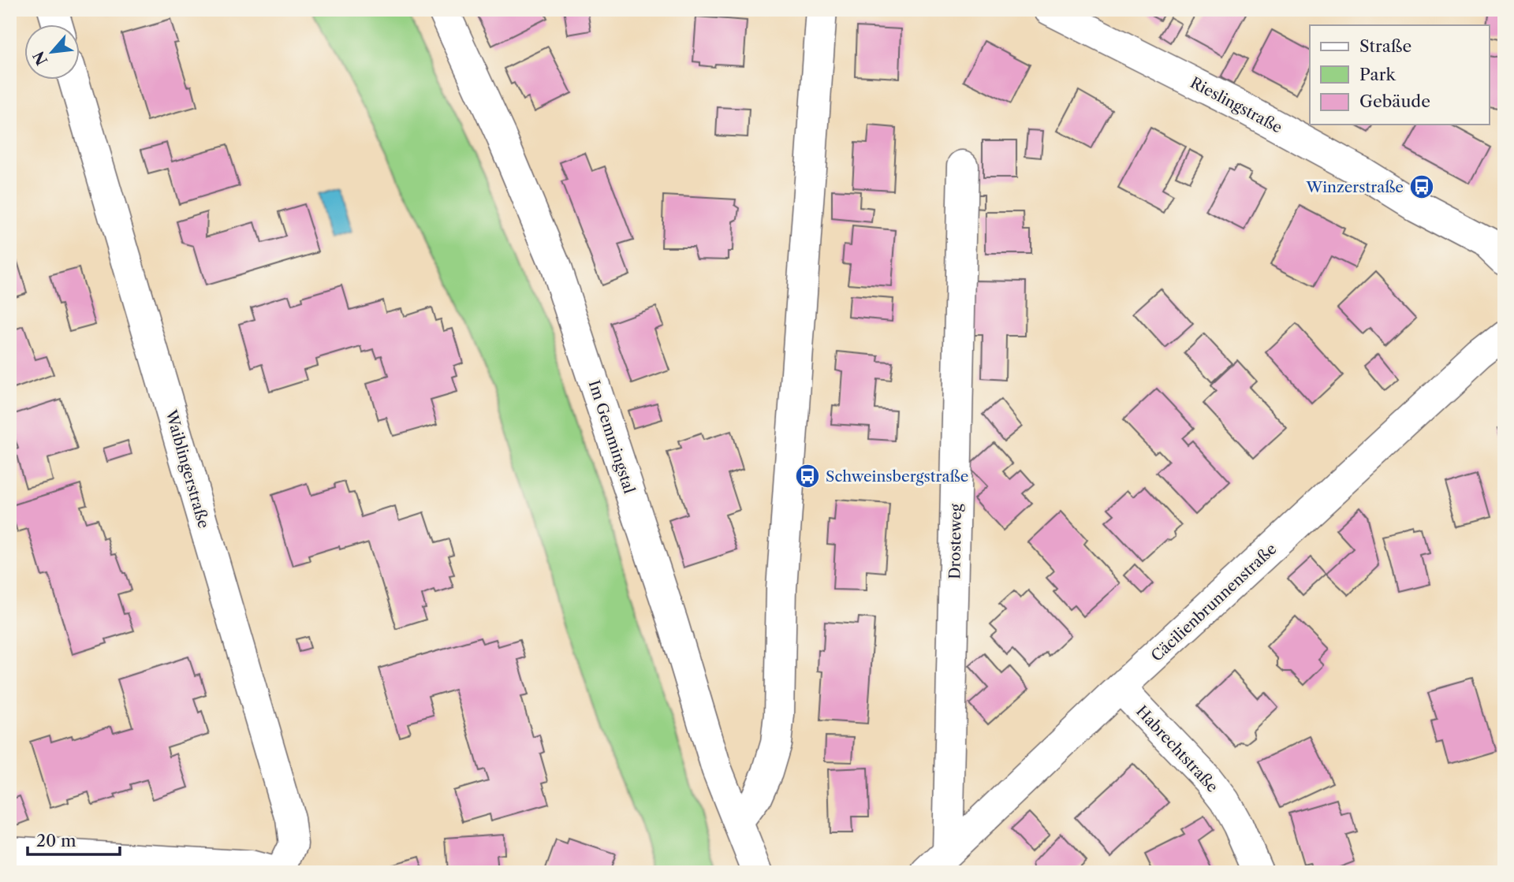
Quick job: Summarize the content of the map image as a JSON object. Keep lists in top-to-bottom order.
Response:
{
  "streets": {
    "street": [
      "Rieslingstraße",
      "Im Gemmingstal",
      "Waiblingerstraße",
      "Drosteweg",
      "Cäcilienbrunnenstraße",
      "Habrechtstraße"
    ]
  },
  "crossings": [
    ["Drosteweg", "Cäcilienbrunnenstraße"],
    ["Cäcilienbrunnenstraße", "Habrechtstraße"]
  ],
  "places": {
    "bus stop": ["Winzerstraße", "Schweinsbergstraße"]
  },
  "legend": ["Straße", "Park", "Gebäude"],
  "scale_bar": "20 m",
  "north": "bottom left"
}
